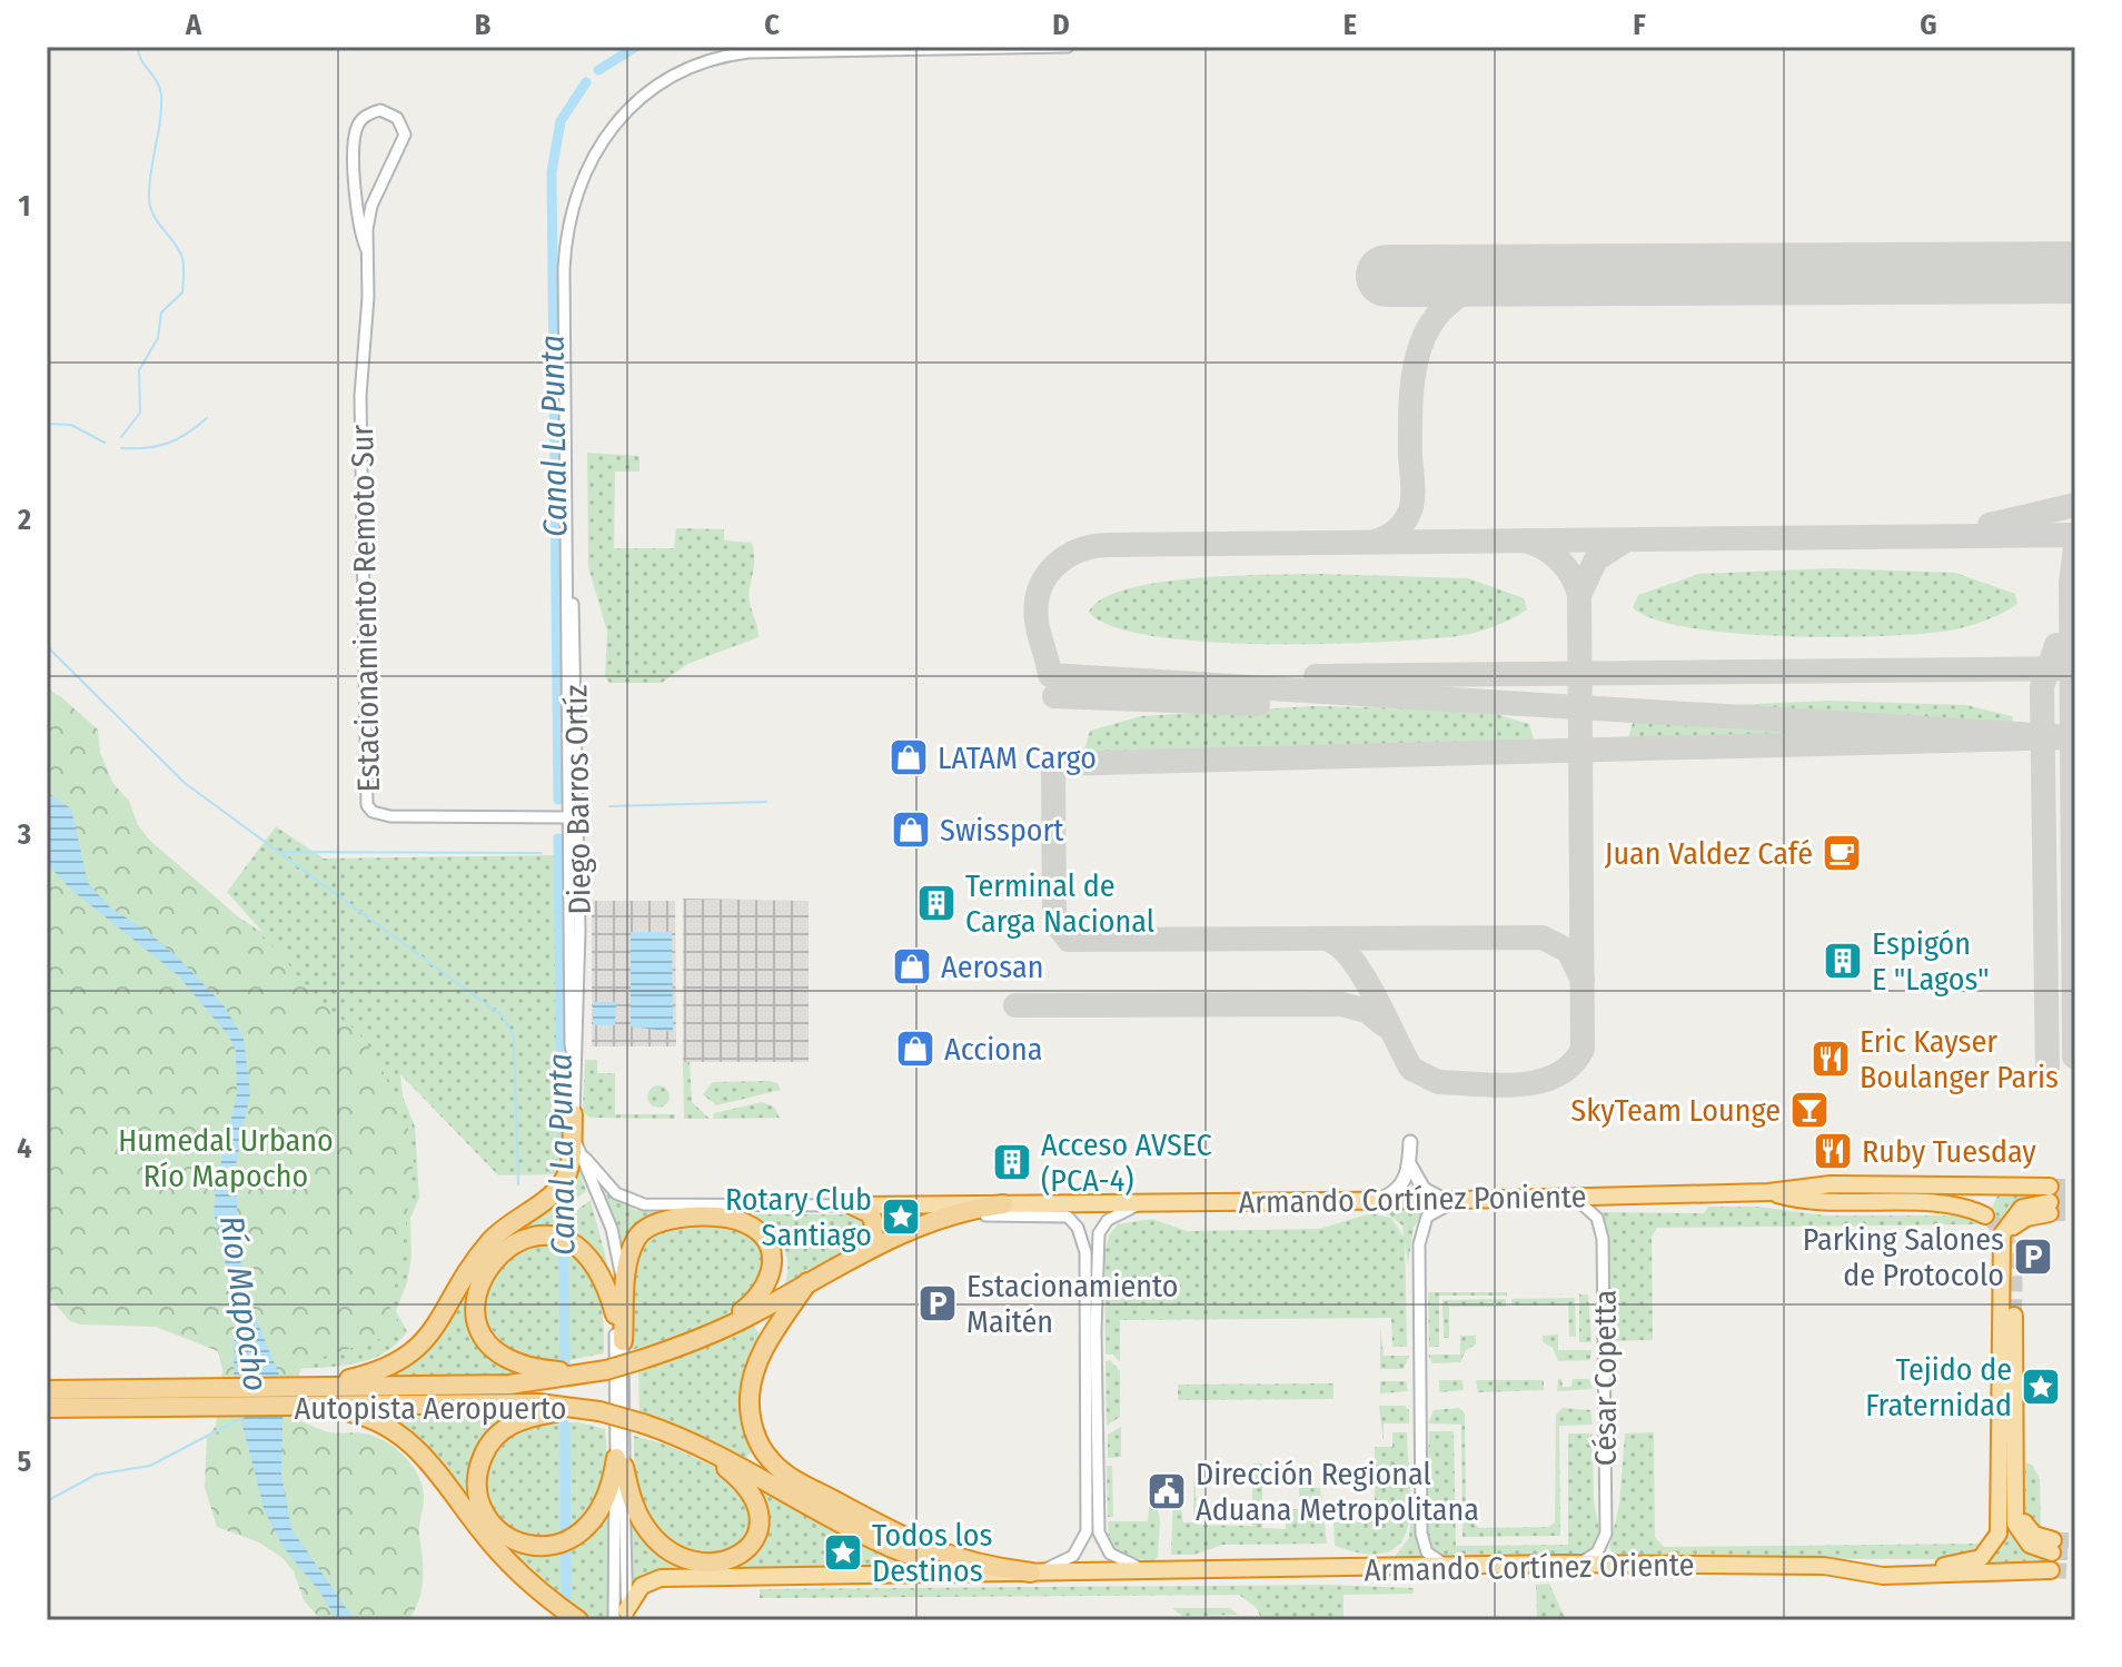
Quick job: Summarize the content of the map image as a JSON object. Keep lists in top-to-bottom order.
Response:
{
  "streets": {
    "highway": ["Armando Cortínez Poniente", "Autopista Aeropuerto", "Armando Cortínez Oriente"],
    "street": ["Estacionamiento Remoto Sur", "Diego Barros Ortíz", "César Copetta"]
  },
  "crossings": [
    ["Estacionamiento Remoto Sur", "Diego Barros Ortíz"],
    ["Armando Cortínez Poniente", "César Copetta"],
    ["Armando Cortínez Poniente", "Autopista Aeropuerto"],
    ["Armando Cortínez Poniente", "Armando Cortínez Oriente"],
    ["César Copetta", "Armando Cortínez Oriente"],
    ["Autopista Aeropuerto", "Armando Cortínez Oriente"]
  ],
  "water": ["Canal La Punta", "Río Mapocho"],
  "parks": ["Humedal Urbano Río Mapocho"],
  "places": {
    "shop": [
      "LATAM Cargo",
      "Swissport",
      "Aerosan",
      "Acciona"
    ],
    "cafe": ["Juan Valdez Café"],
    "building": ["Terminal de Carga Nacional", "Espigón E \"Lagos\"", "Acceso AVSEC (PCA-4)"],
    "restaurant": ["Eric Kayser Boulanger Paris", "Ruby Tuesday"],
    "bar": ["SkyTeam Lounge"],
    "place": ["Rotary Club Santiago", "Tejido de Fraternidad", "Todos los Destinos"],
    "parking": ["Parking Salones de Protocolo", "Estacionamiento Maitén"],
    "public building": ["Dirección Regional Aduana Metropolitana"]
  },
  "grid": {
    "columns": [
      "A",
      "B",
      "C",
      "D",
      "E",
      "F",
      "G"
    ],
    "rows": [
      "1",
      "2",
      "3",
      "4",
      "5"
    ]
  }
}
